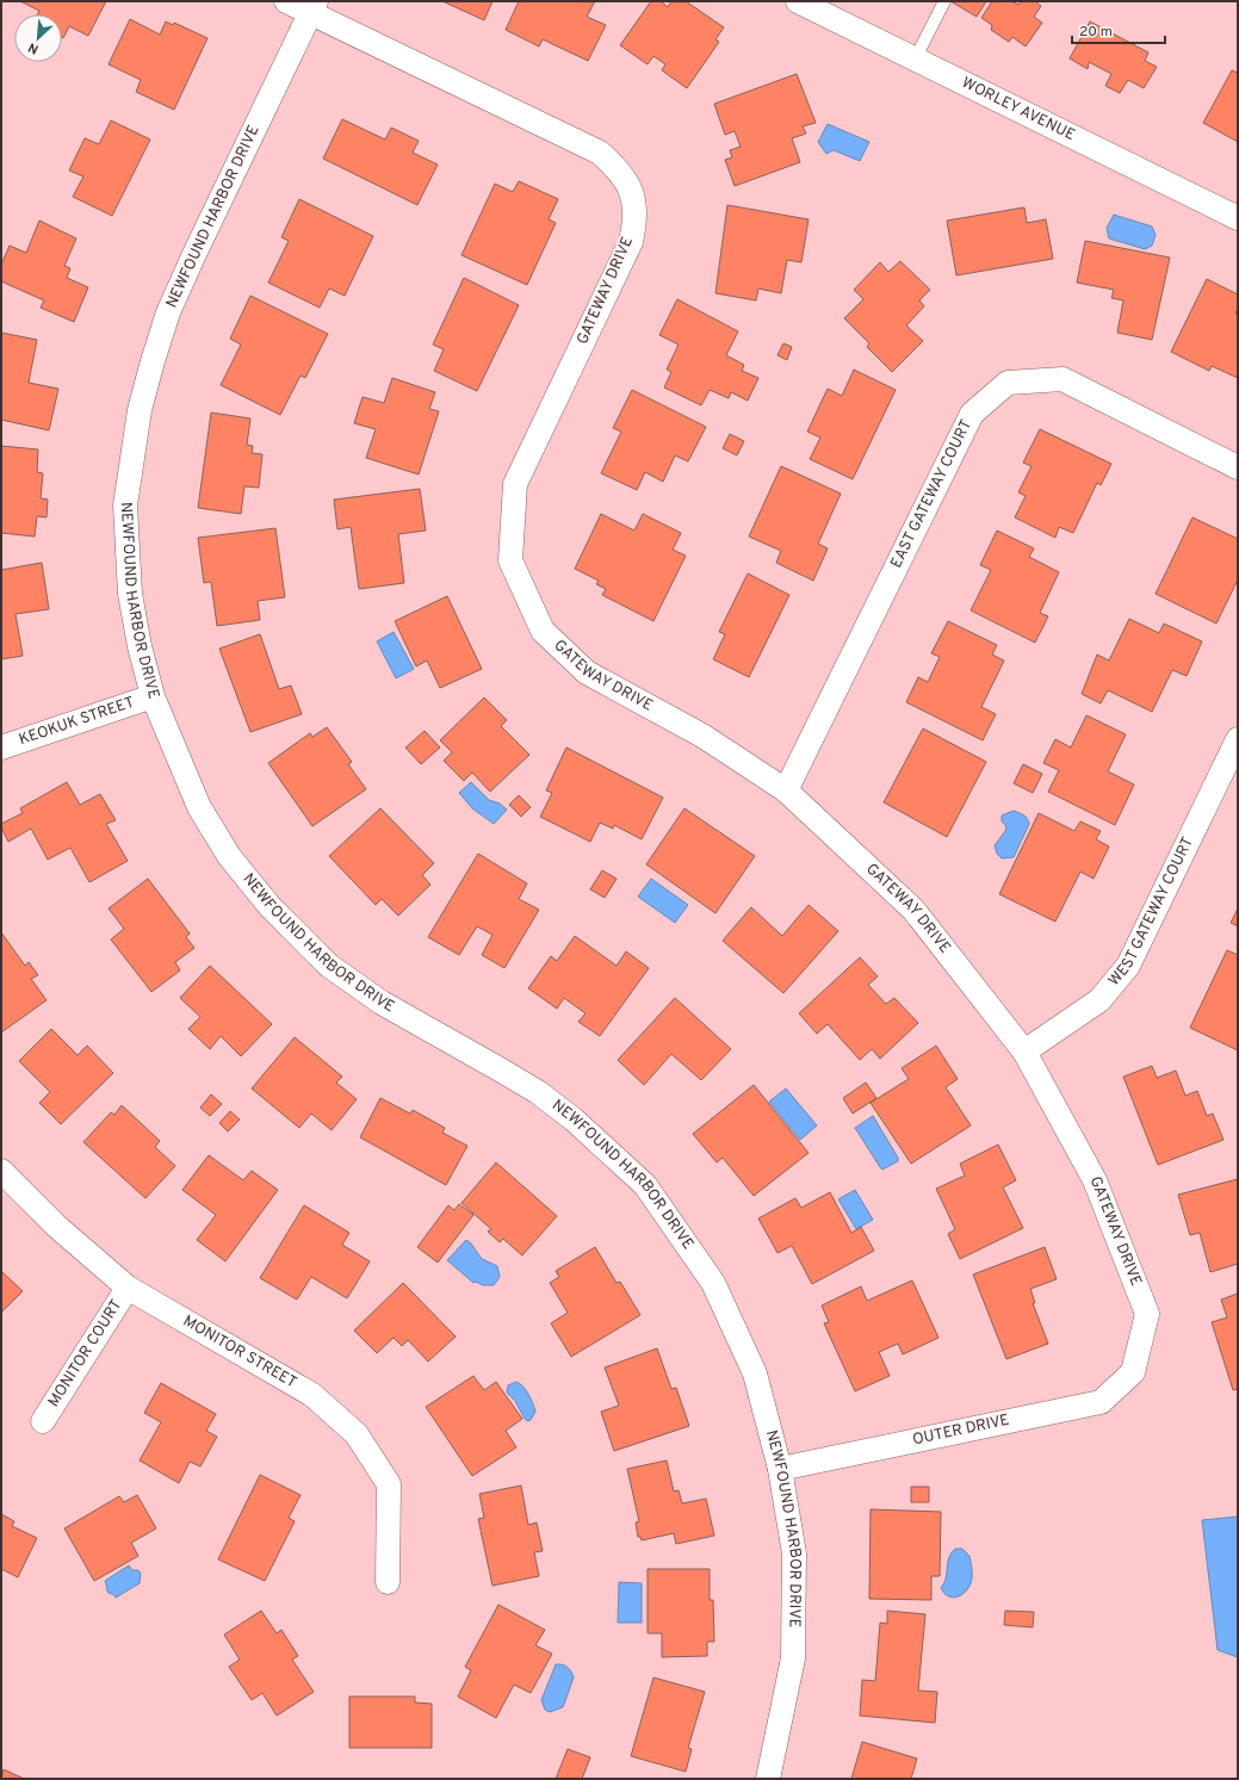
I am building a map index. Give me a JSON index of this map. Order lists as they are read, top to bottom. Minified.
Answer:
{"streets":{"street":["WORLEY AVENUE","NEWFOUND HARBOR DRIVE","GATEWAY DRIVE","EAST GATEWAY COURT","KEOKUK STREET","WEST GATEWAY COURT","MONITOR STREET","MONITOR COURT","OUTER DRIVE"]},"crossings":[["NEWFOUND HARBOR DRIVE","GATEWAY DRIVE"],["NEWFOUND HARBOR DRIVE","KEOKUK STREET"],["NEWFOUND HARBOR DRIVE","OUTER DRIVE"],["GATEWAY DRIVE","EAST GATEWAY COURT"],["GATEWAY DRIVE","WEST GATEWAY COURT"],["GATEWAY DRIVE","OUTER DRIVE"],["MONITOR STREET","MONITOR COURT"]],"scale_bar":"20 m","north":"bottom left"}
